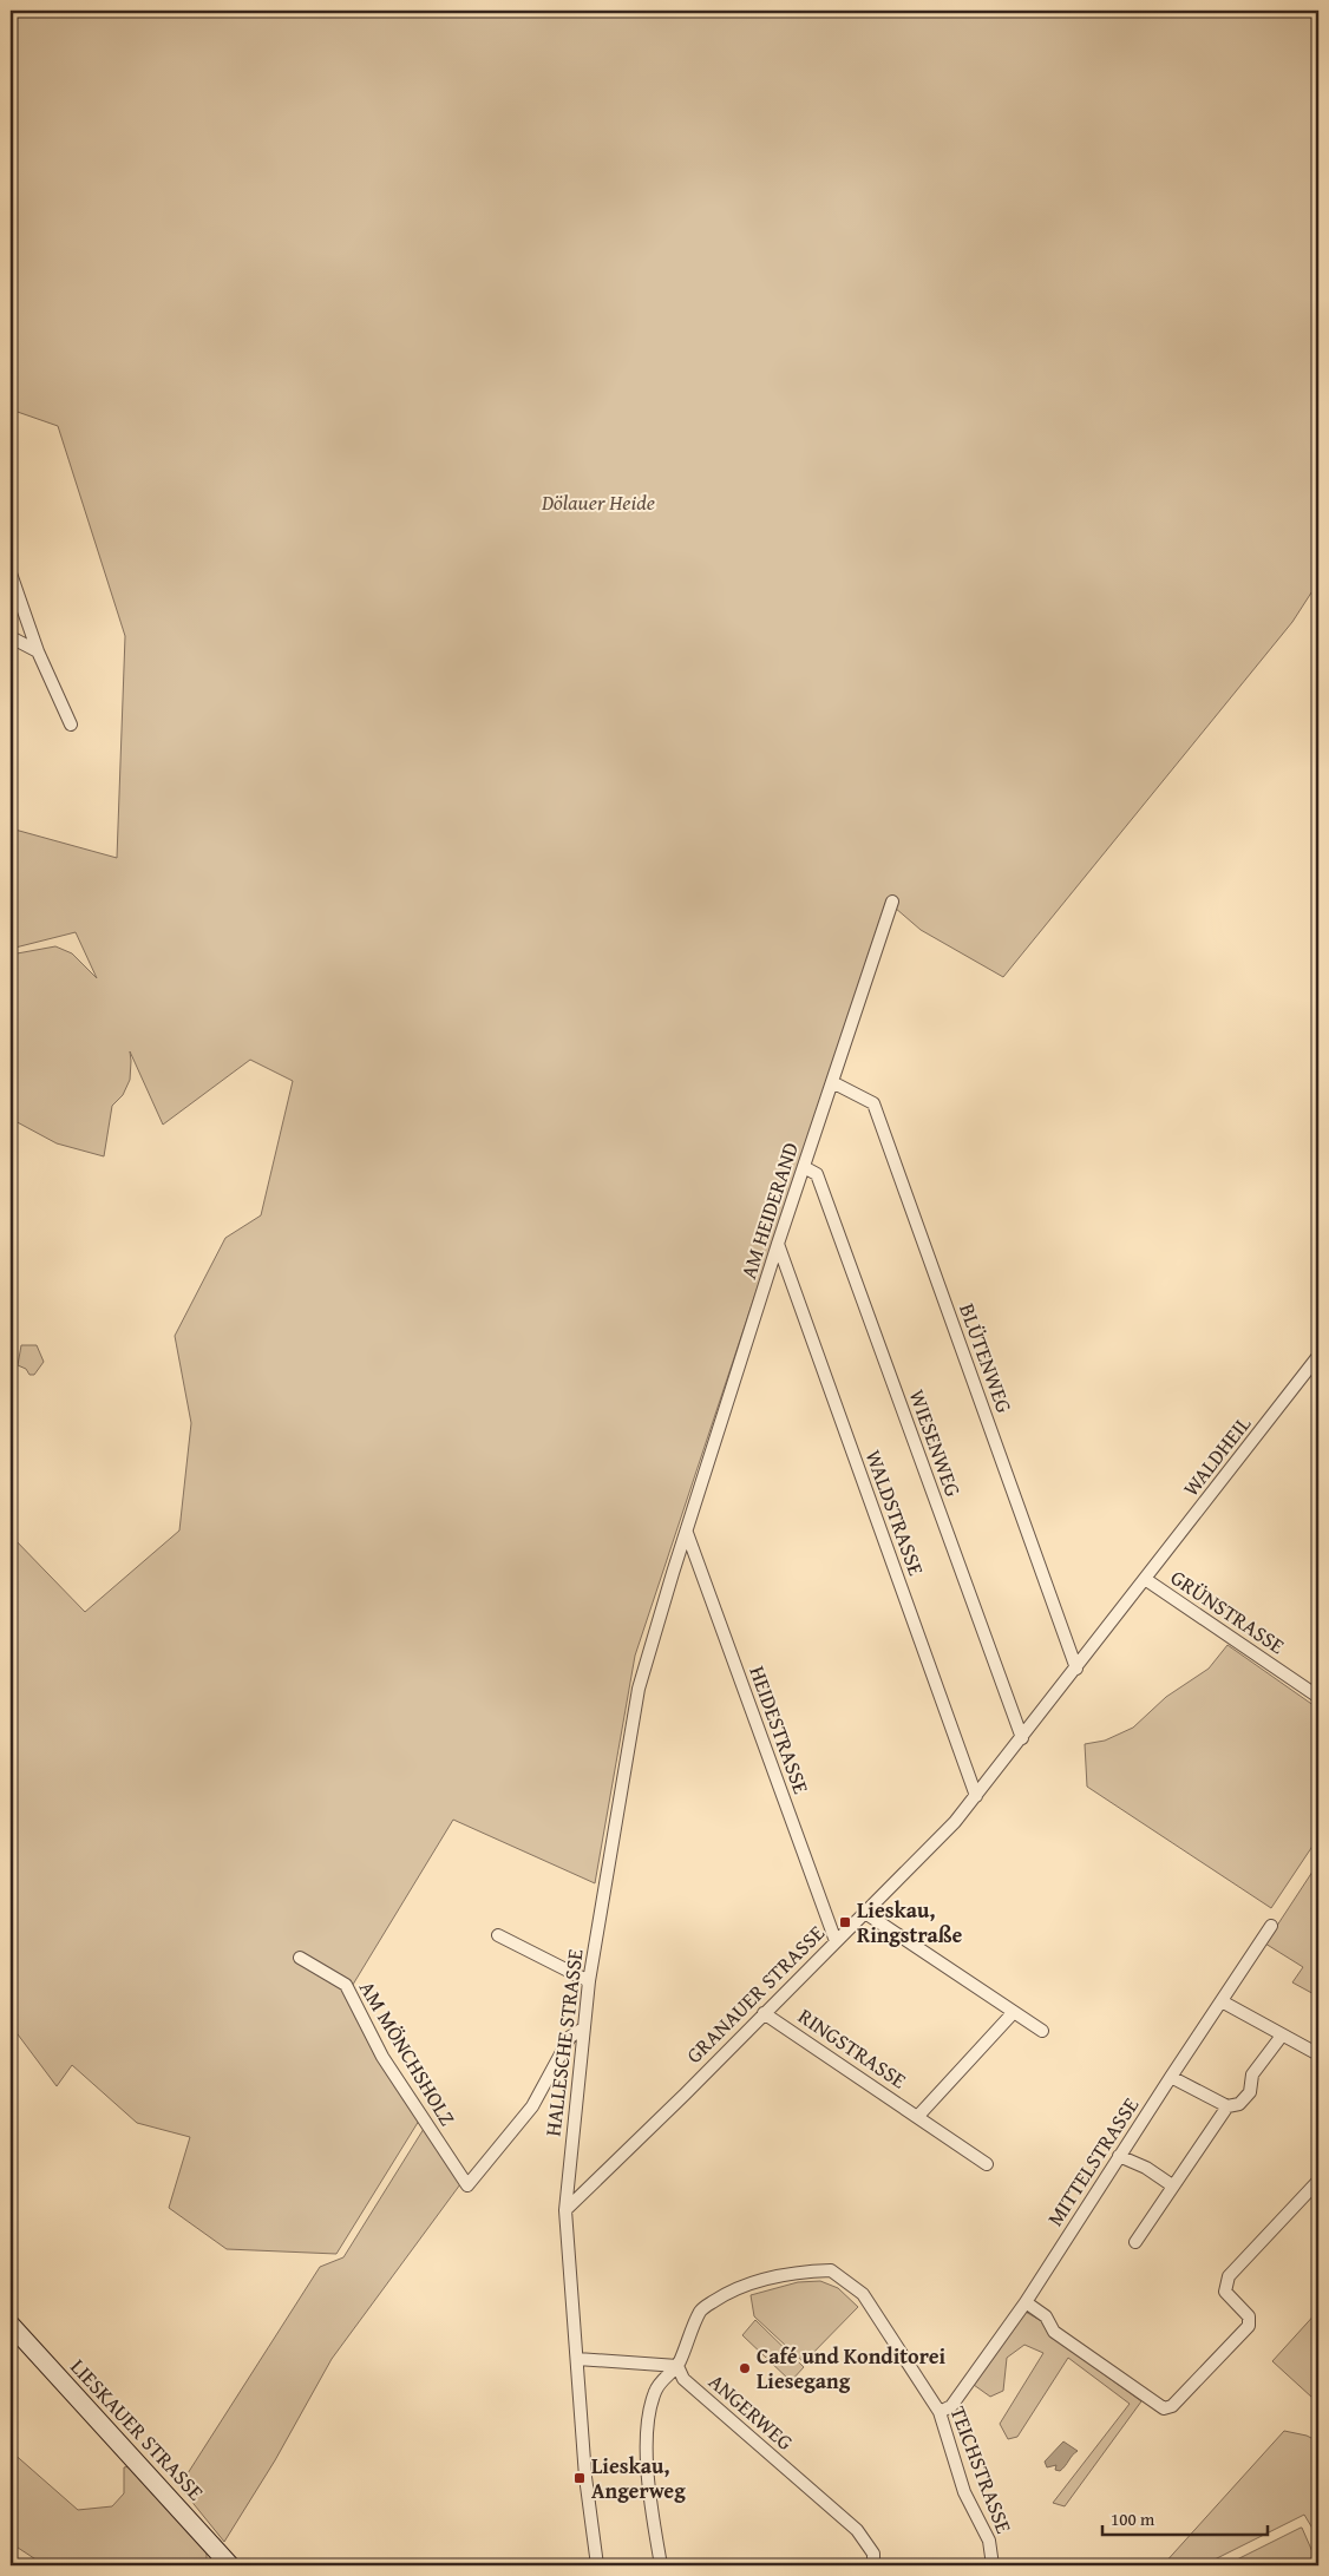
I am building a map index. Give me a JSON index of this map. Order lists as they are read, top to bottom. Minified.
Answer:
{"streets":{"street":["AM HEIDERAND","BLÜTENWEG","WIESENWEG","WALDHEIL","WALDSTRASSE","GRÜNSTRASSE","HEIDESTRASSE","GRANAUER STRASSE","HALLESCHE STRASSE","RINGSTRASSE","AM MÖNCHSHOLZ","MITTELSTRASSE","ANGERWEG","LIESKAUER STRASSE","TEICHSTRASSE"]},"crossings":[["AM HEIDERAND","BLÜTENWEG"],["AM HEIDERAND","WIESENWEG"],["AM HEIDERAND","WALDSTRASSE"],["AM HEIDERAND","HEIDESTRASSE"],["AM HEIDERAND","HALLESCHE STRASSE"],["BLÜTENWEG","GRANAUER STRASSE"],["WIESENWEG","GRANAUER STRASSE"],["WALDHEIL","GRÜNSTRASSE"],["WALDHEIL","GRANAUER STRASSE"],["WALDSTRASSE","GRANAUER STRASSE"],["GRÜNSTRASSE","GRANAUER STRASSE"],["HEIDESTRASSE","GRANAUER STRASSE"],["HEIDESTRASSE","HALLESCHE STRASSE"],["GRANAUER STRASSE","HALLESCHE STRASSE"],["GRANAUER STRASSE","RINGSTRASSE"],["HALLESCHE STRASSE","AM MÖNCHSHOLZ"],["MITTELSTRASSE","TEICHSTRASSE"],["ANGERWEG","TEICHSTRASSE"]],"parks":["Dölauer Heide"],"places":{"transit":["Lieskau, Ringstraße","Lieskau, Angerweg"],"other":["Café und Konditorei Liesegang"]},"scale_bar":"100 m"}
